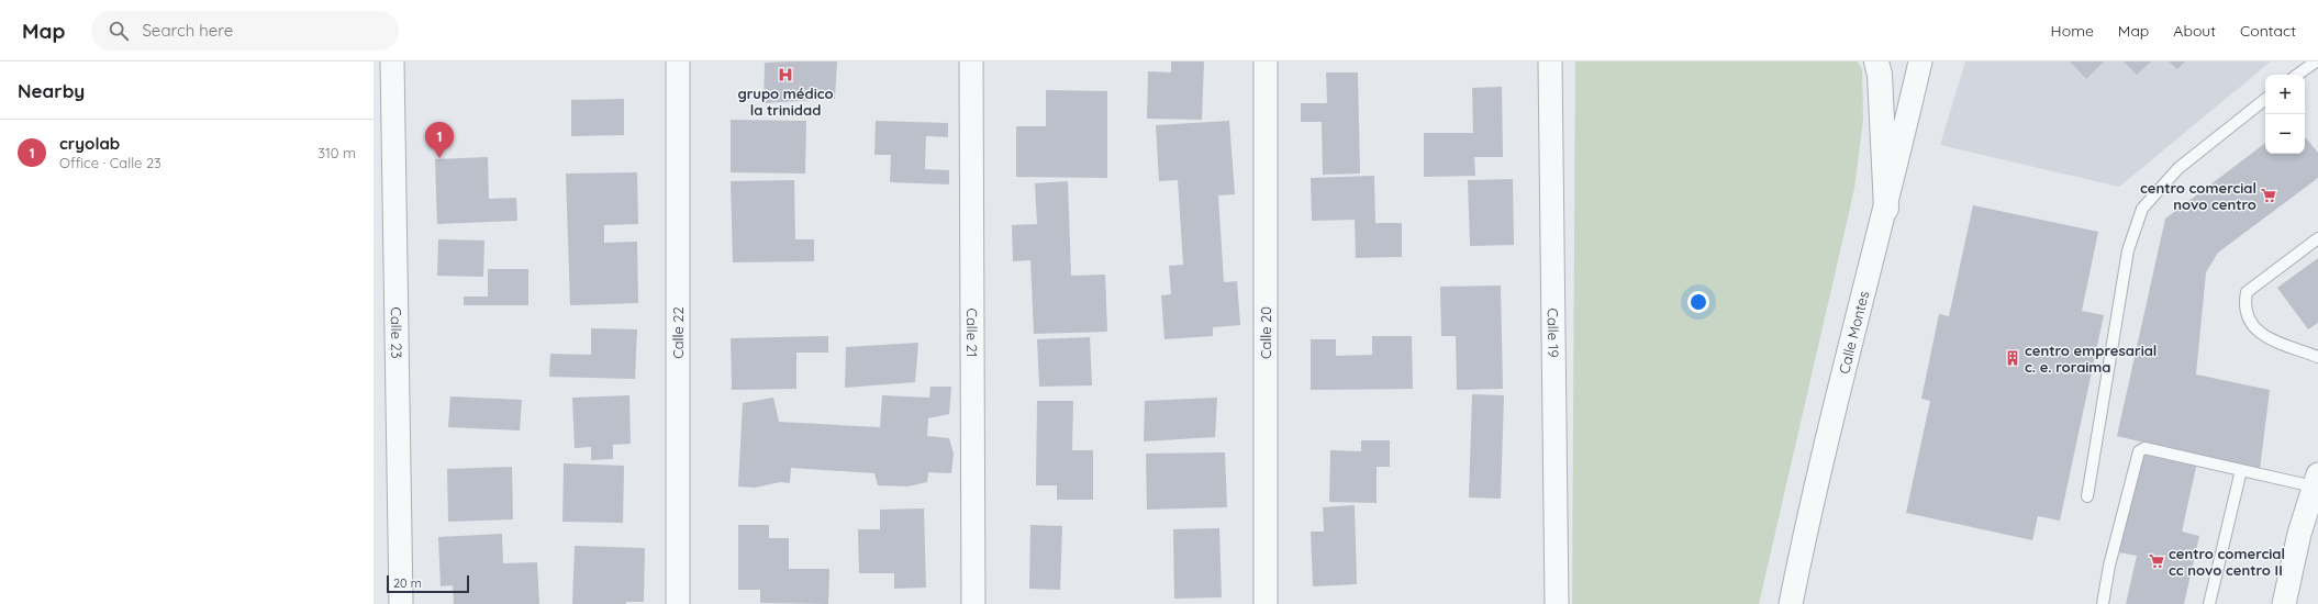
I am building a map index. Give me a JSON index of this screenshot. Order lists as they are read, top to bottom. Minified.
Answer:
{"streets":{"street":["Calle 23","Calle 22","Calle 21","Calle 20","Calle 19","Calle Montes"]},"places":{"hospital":["grupo médico la trinidad"],"supermarket":["centro comercial novo centro","centro comercial cc novo centro II"],"building":["centro empresarial c. e. roraima"]},"scale_bar":"20 m","page":{"header":"Map","search":"Search here","nav":["Home","Map","About","Contact"],"heading":"Nearby","map_buttons":["+","−"],"list":[{"mark":"1","name":"cryolab","note":"Office · Calle 23","value":"310 m"}],"pins":"1","scale":"20 m"}}
